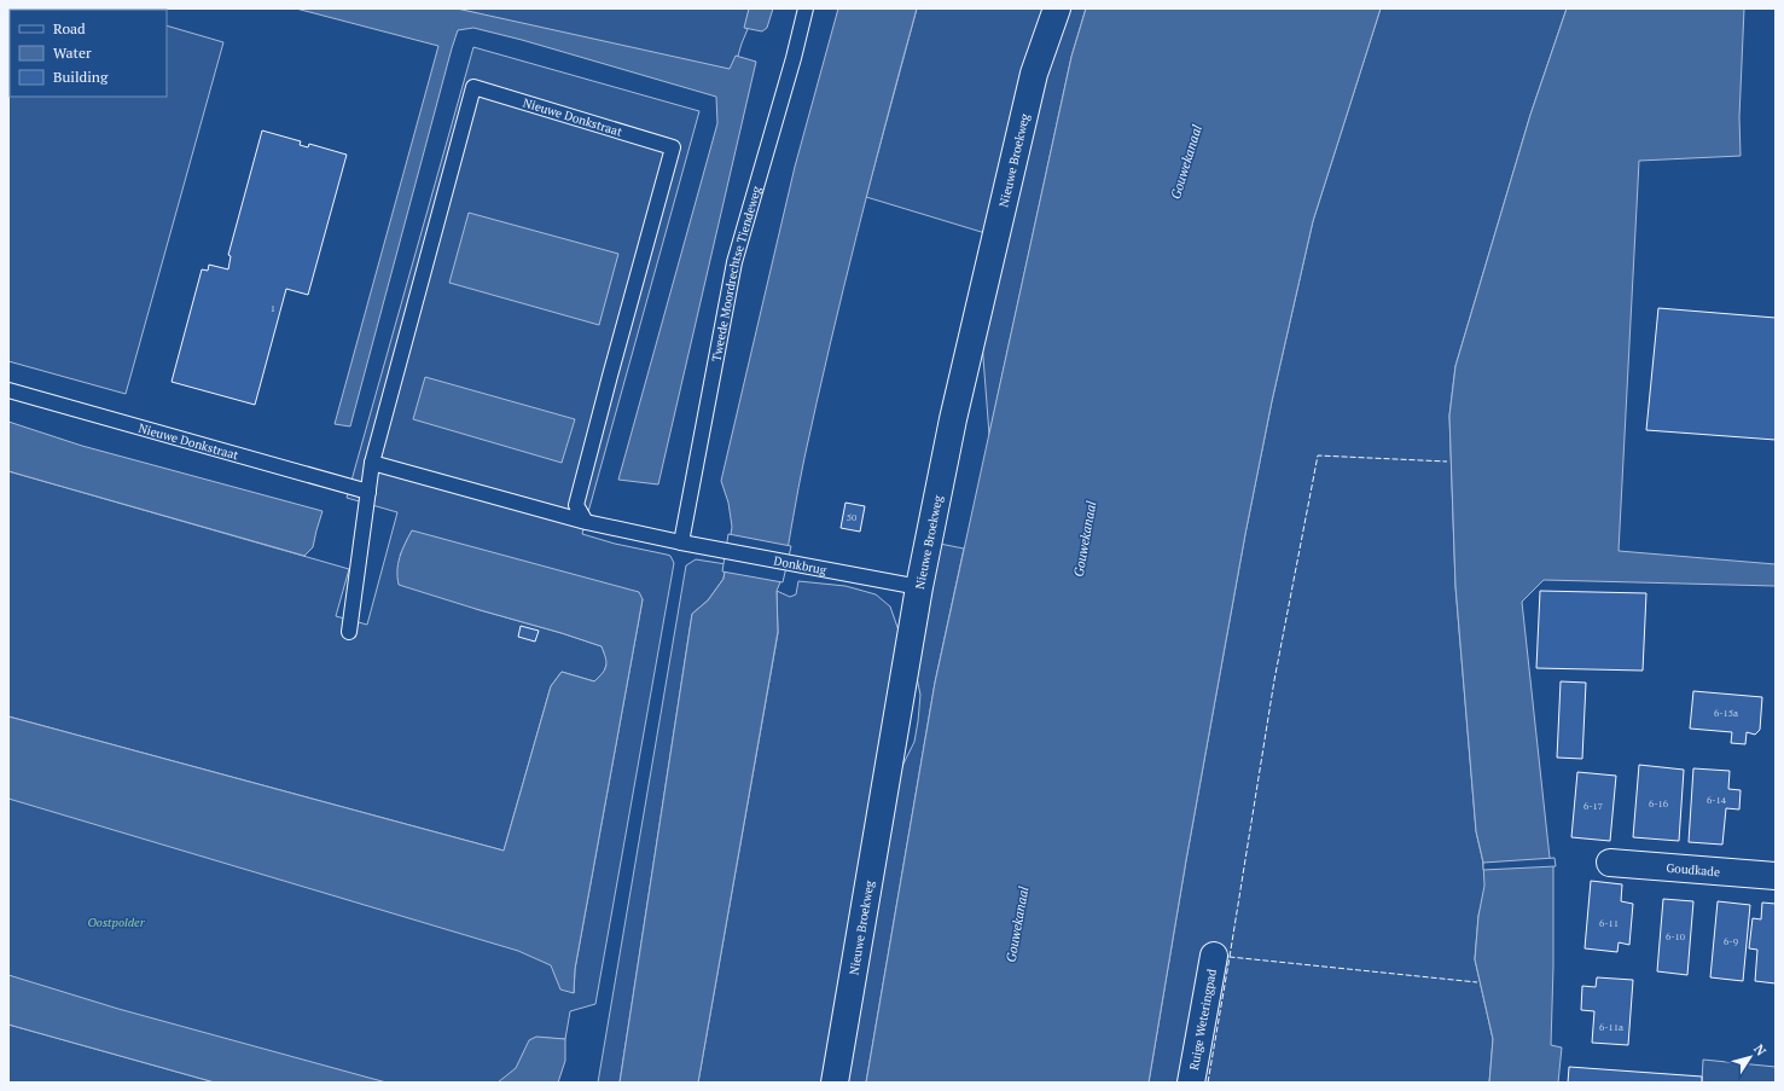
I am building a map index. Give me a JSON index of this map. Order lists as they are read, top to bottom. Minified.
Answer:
{"streets":{"street":["Nieuwe Broekweg","Goudkade","Ruige Weteringpad"],"lane":["Nieuwe Donkstraat","Tweede Moordrechtse Tiendeweg","Donkbrug"]},"crossings":[["Nieuwe Broekweg","Donkbrug"],["Tweede Moordrechtse Tiendeweg","Donkbrug"]],"water":["Gouwekanaal"],"parks":["Oostpolder"],"house_numbers":["1","50","6-15a","6-14","6-16","6-17","6-11","6-10","6-9","6-11a"],"legend":["Road","Water","Building"],"north":"top right"}
